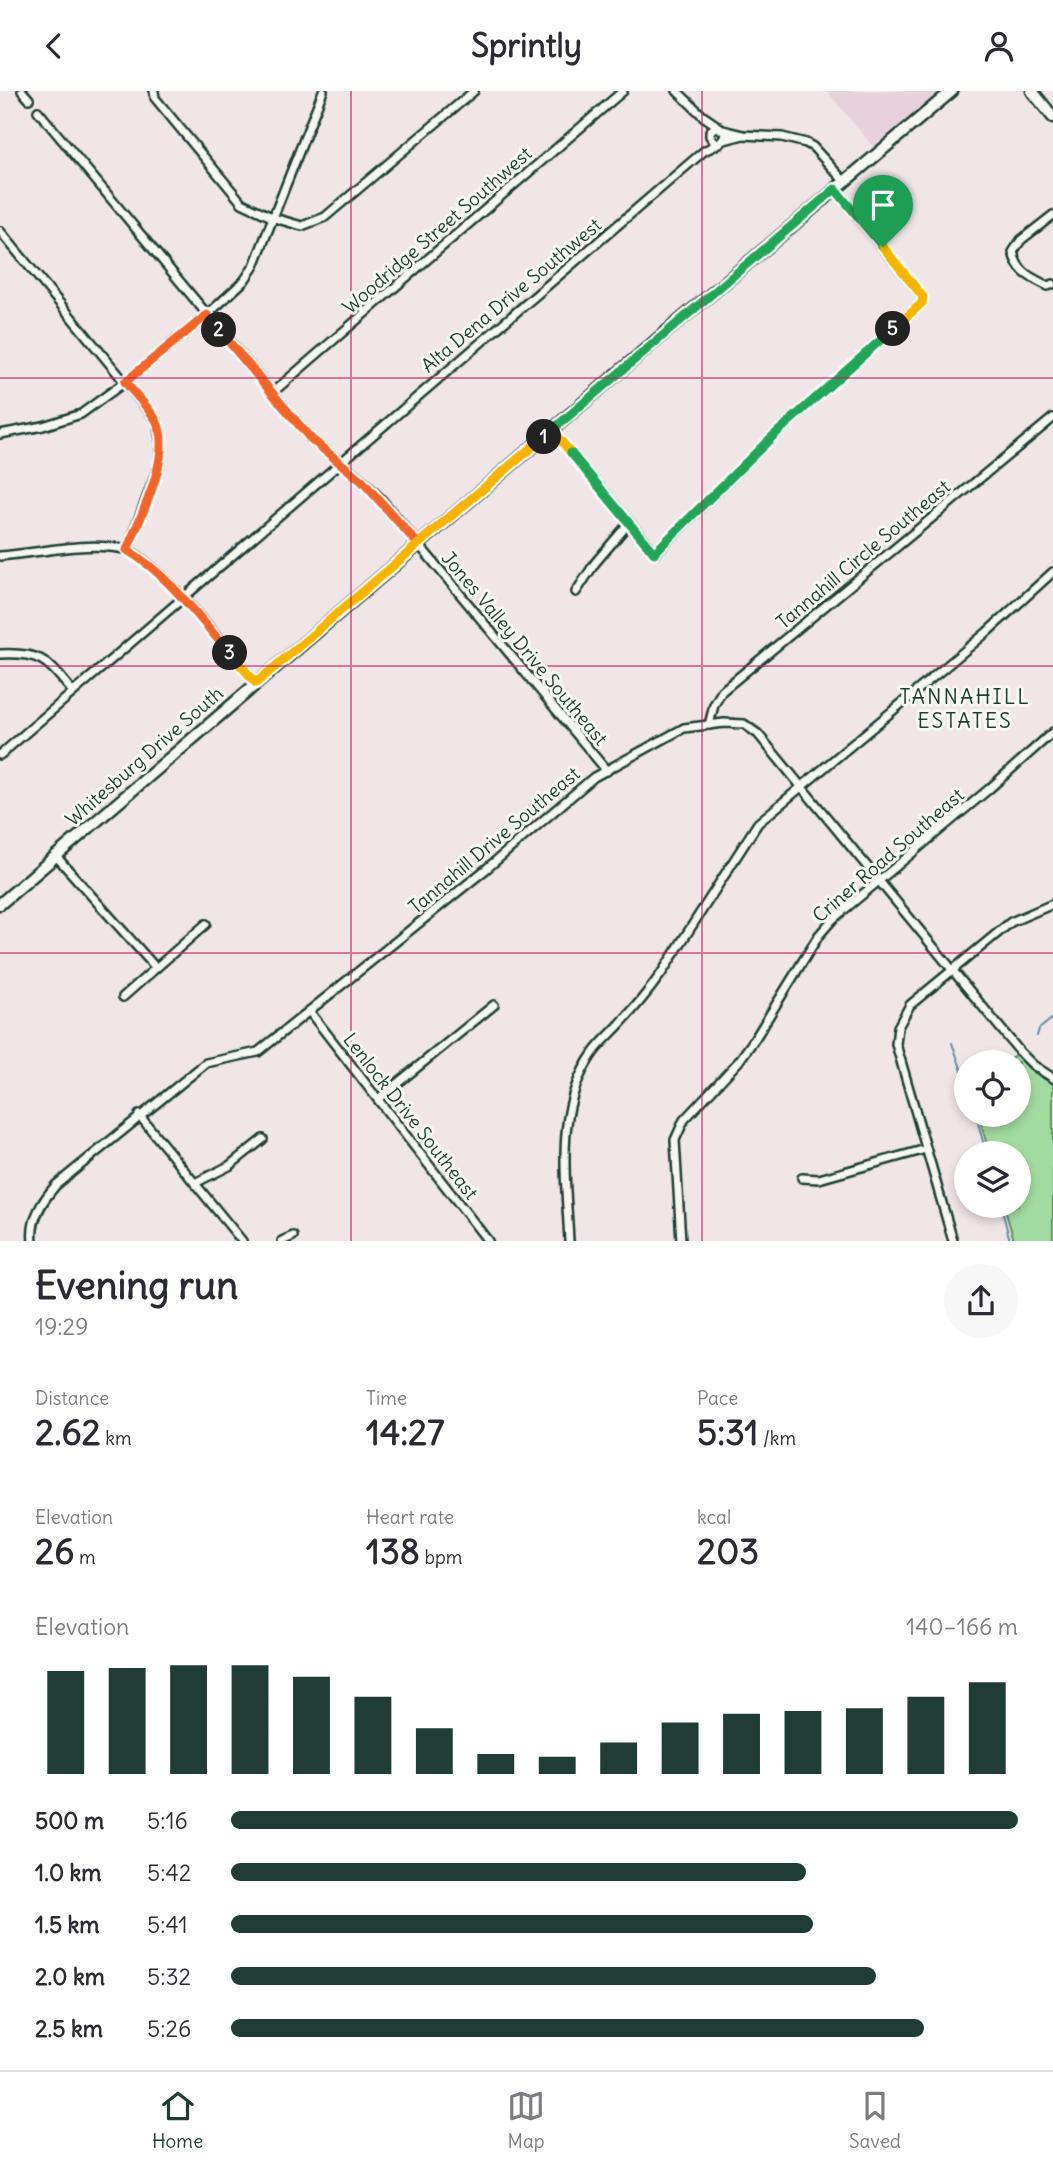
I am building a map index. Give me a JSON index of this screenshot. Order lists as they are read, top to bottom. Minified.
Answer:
{"streets":{"main road":["Whitesburg Drive South"],"street":["Woodridge Street Southwest","Alta Dena Drive Southwest","Tannahill Circle Southeast","Jones Valley Drive Southeast","Tannahill Drive Southeast","Criner Road Southeast","Lenlock Drive Southeast"]},"crossings":[["Woodridge Street Southwest","Jones Valley Drive Southeast"],["Alta Dena Drive Southwest","Jones Valley Drive Southeast"],["Tannahill Circle Southeast","Tannahill Drive Southeast"],["Jones Valley Drive Southeast","Whitesburg Drive South"],["Jones Valley Drive Southeast","Tannahill Drive Southeast"],["Tannahill Drive Southeast","Criner Road Southeast"],["Tannahill Drive Southeast","Lenlock Drive Southeast"]],"districts":["TANNAHILL ESTATES"],"page":{"header":"Sprintly","pins":["5","2","1","3"],"heading":["Evening run","19:29"],"stats":[["Distance","2.62 km"],["Time","14:27"],["Pace","5:31 /km"],["Elevation","26 m"],["Heart rate","138 bpm"],["kcal","203"]],"chart":["Elevation","140–166 m"],"list":[{"name":"500 m","note":"5:16"},{"name":"1.0 km","note":"5:42"},{"name":"1.5 km","note":"5:41"},{"name":"2.0 km","note":"5:32"},{"name":"2.5 km","note":"5:26"}],"tabs":["Home","Map","Saved"]}}
